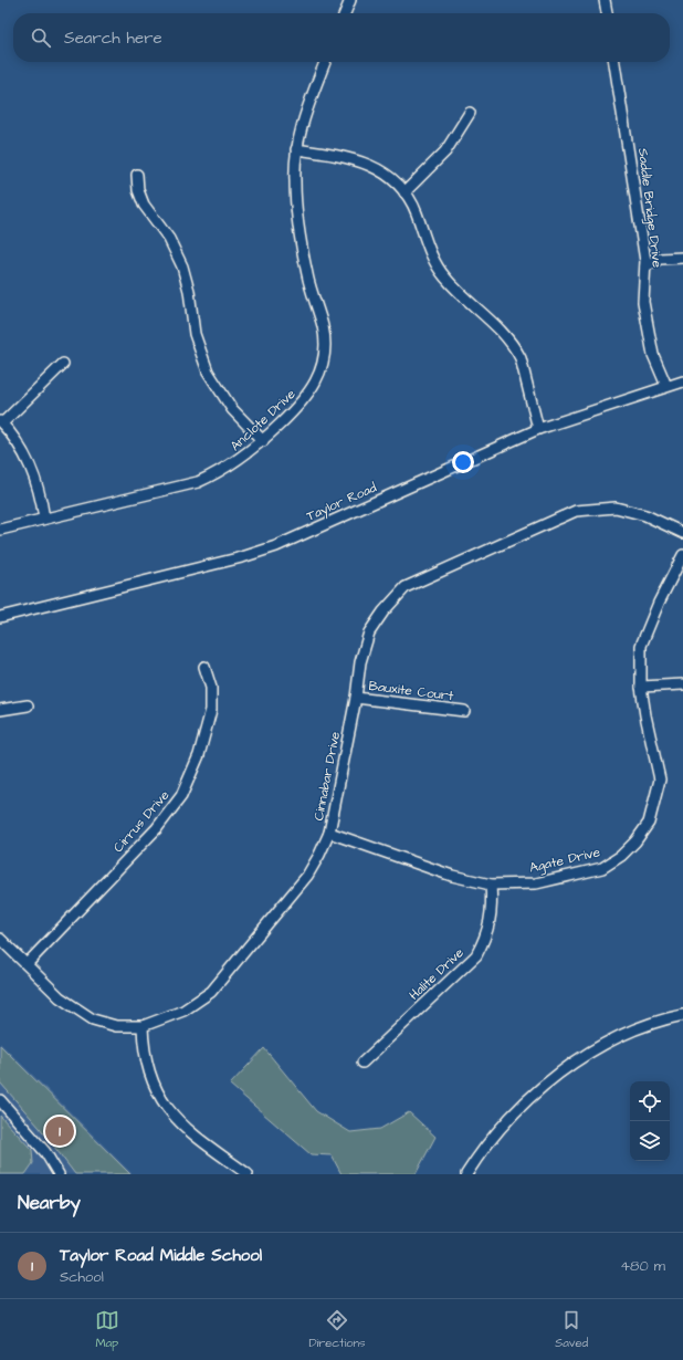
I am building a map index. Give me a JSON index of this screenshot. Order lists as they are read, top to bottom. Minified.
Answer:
{"streets":{"street":["Saddle Bridge Drive","Anclote Drive","Taylor Road","Bauxite Court","Cinnabar Drive","Cirrus Drive","Agate Drive","Halite Drive"]},"crossings":[["Saddle Bridge Drive","Taylor Road"],["Bauxite Court","Cinnabar Drive"],["Cinnabar Drive","Cirrus Drive"],["Cinnabar Drive","Agate Drive"],["Agate Drive","Halite Drive"]],"page":{"search":"Search here","pins":"1","heading":"Nearby","list":[{"mark":"1","name":"Taylor Road Middle School","note":"School","value":"480 m"}],"nav":["Map","Directions","Saved"]}}
